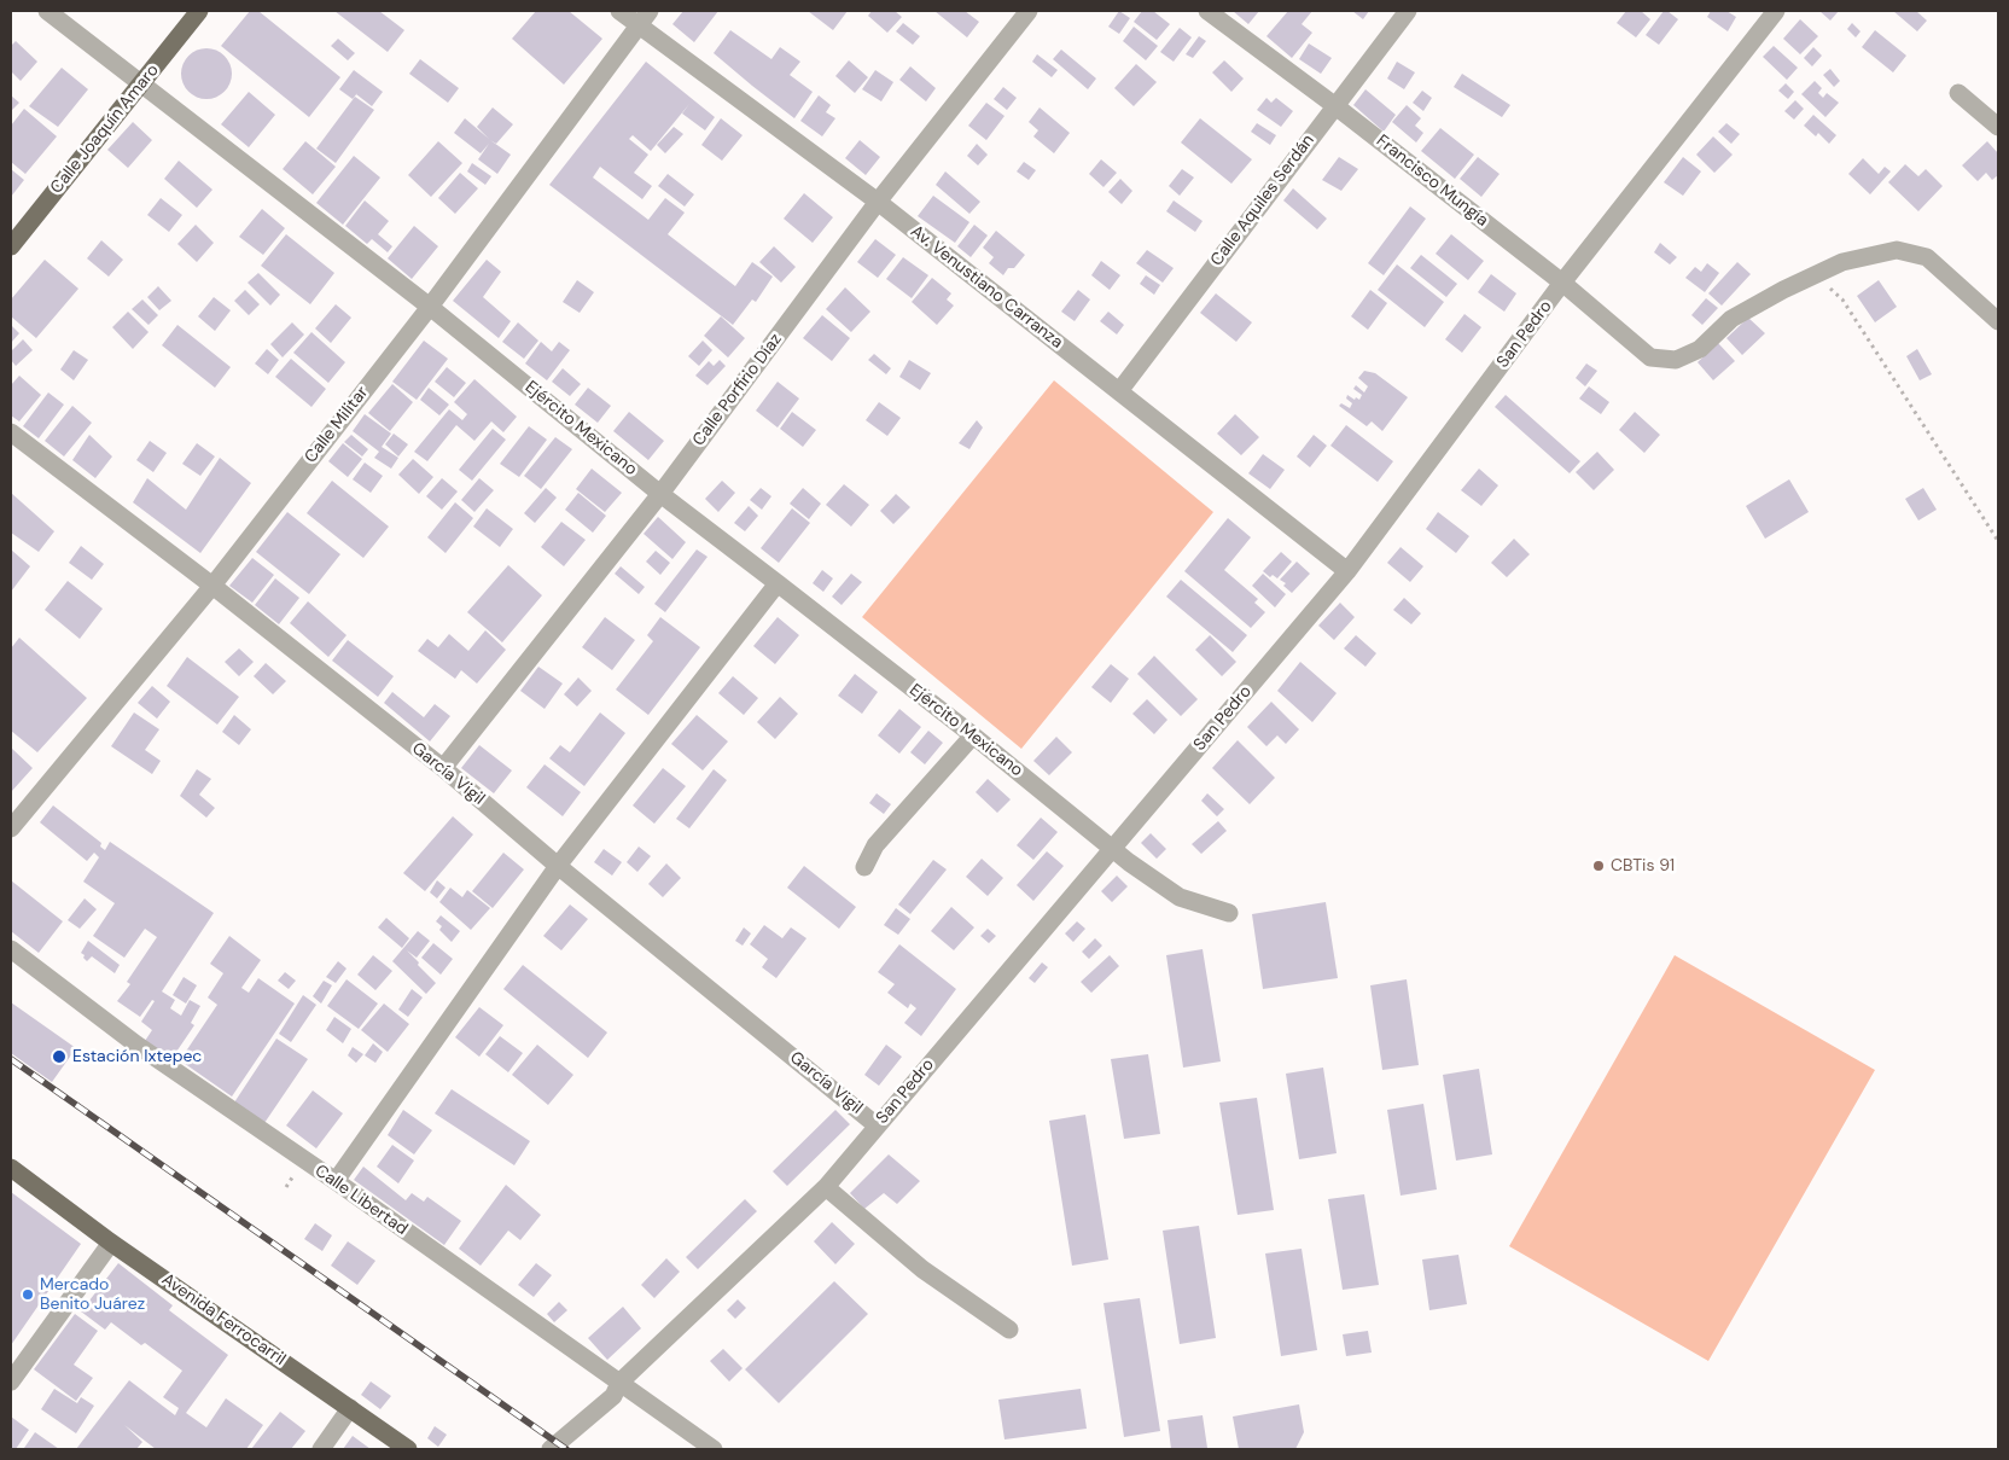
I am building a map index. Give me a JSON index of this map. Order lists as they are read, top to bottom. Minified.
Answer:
{"streets":{"main road":["Calle Joaquín Amaro","Avenida Ferrocarril"],"street":["Francisco Mungía","Calle Aquiles Serdán","Av. Venustiano Carranza","San Pedro","Calle Porfirio Díaz","Calle Militar","Ejército Mexicano","García Vigil","Calle Libertad"]},"crossings":[["Calle Joaquín Amaro","Ejército Mexicano"],["Francisco Mungía","Calle Aquiles Serdán"],["Francisco Mungía","San Pedro"],["Calle Aquiles Serdán","Av. Venustiano Carranza"],["Av. Venustiano Carranza","San Pedro"],["Av. Venustiano Carranza","Calle Porfirio Díaz"],["Av. Venustiano Carranza","Calle Militar"],["San Pedro","Ejército Mexicano"],["San Pedro","García Vigil"],["San Pedro","Calle Libertad"],["Calle Porfirio Díaz","Ejército Mexicano"],["Calle Porfirio Díaz","García Vigil"],["Calle Militar","Ejército Mexicano"],["Calle Militar","García Vigil"]],"places":["CBTis 91","Estación Ixtepec","Mercado Benito Juárez"]}
